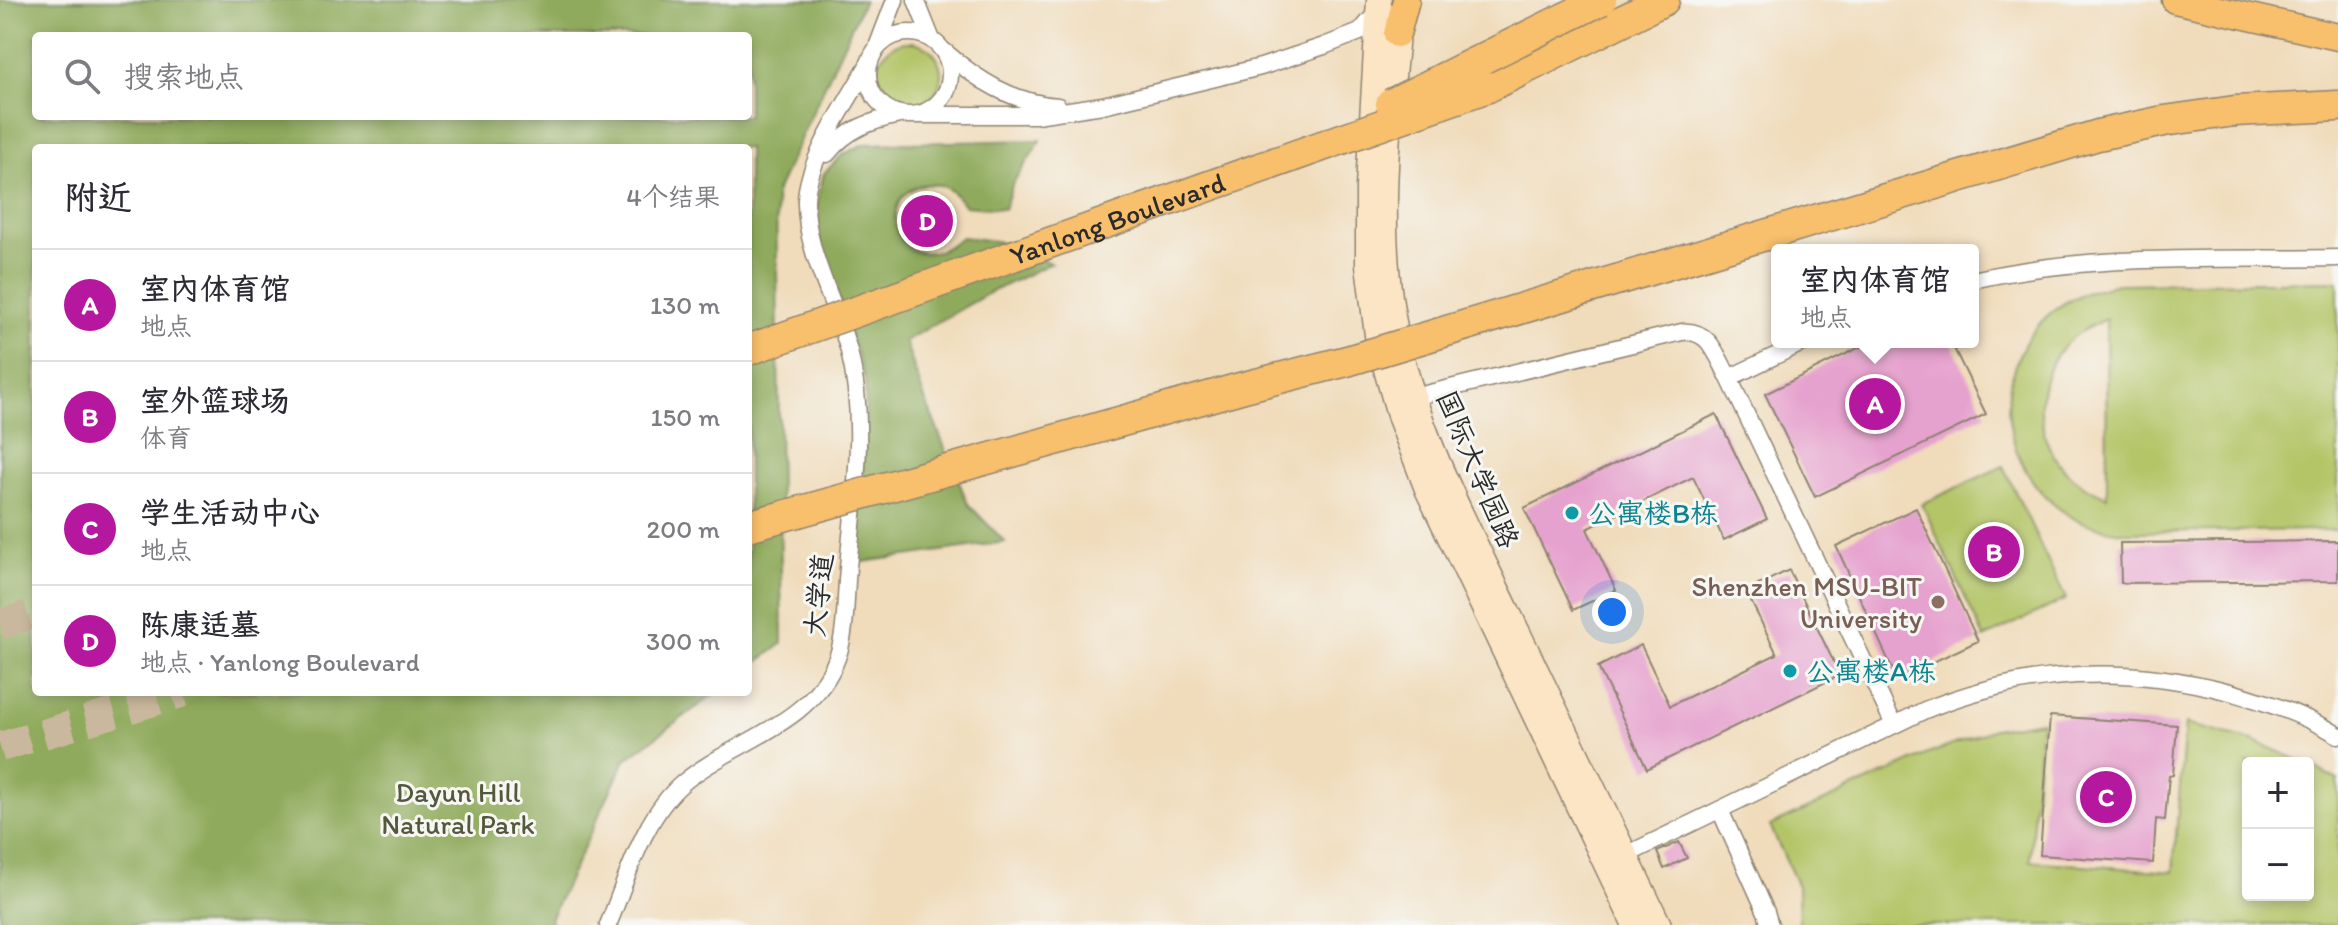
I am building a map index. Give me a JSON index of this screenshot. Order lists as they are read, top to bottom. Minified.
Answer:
{"streets":{"highway":["Yanlong Boulevard"],"street":["国际大学园路","大学道"]},"parks":["Dayun Hill Natural Park"],"places":["公寓楼B栋","Shenzhen MSU-BIT University","公寓楼A栋"],"page":{"search":"搜索地点","heading":["附近","4个结果"],"pins":["D","A","B","C"],"popup":["室内体育馆","地点"],"list":[{"mark":"A","name":"室内体育馆","note":"地点","value":"130 m"},{"mark":"B","name":"室外篮球场","note":"体育","value":"150 m"},{"mark":"C","name":"学生活动中心","note":"地点","value":"200 m"},{"mark":"D","name":"陈康适墓","note":"地点 · Yanlong Boulevard","value":"300 m"}],"map_buttons":["+","−"]}}
